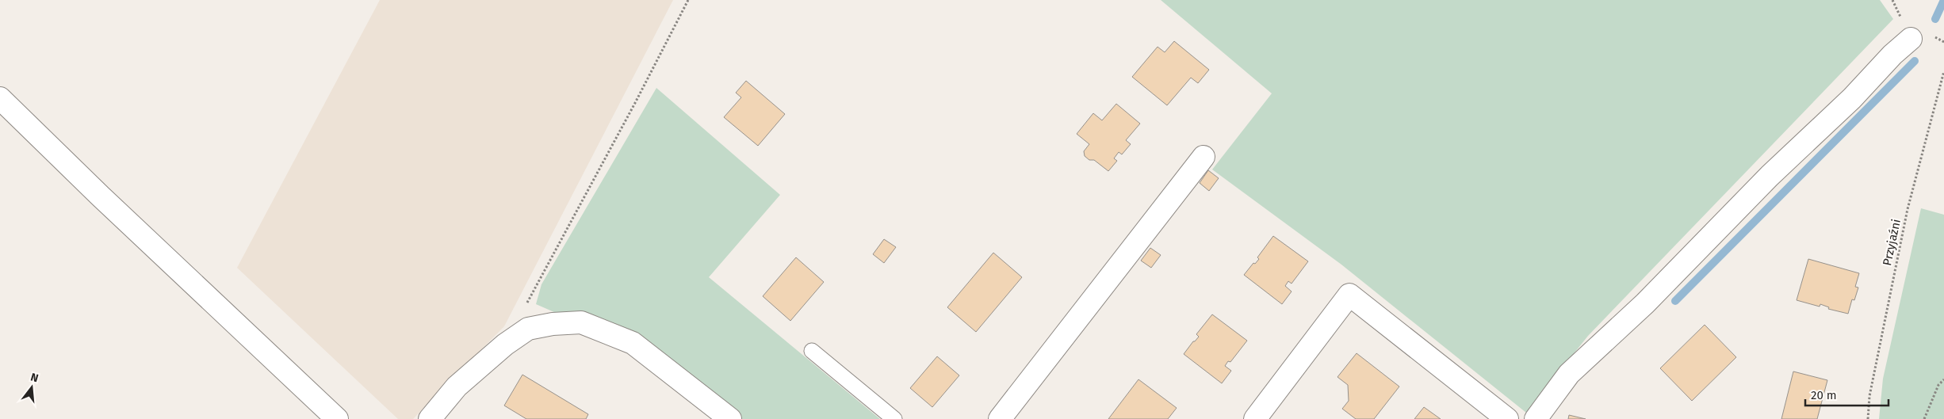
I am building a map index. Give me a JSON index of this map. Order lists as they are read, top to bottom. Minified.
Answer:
{"streets":{"path":["Przyjaźni"]},"scale_bar":"20 m","north":"top"}
